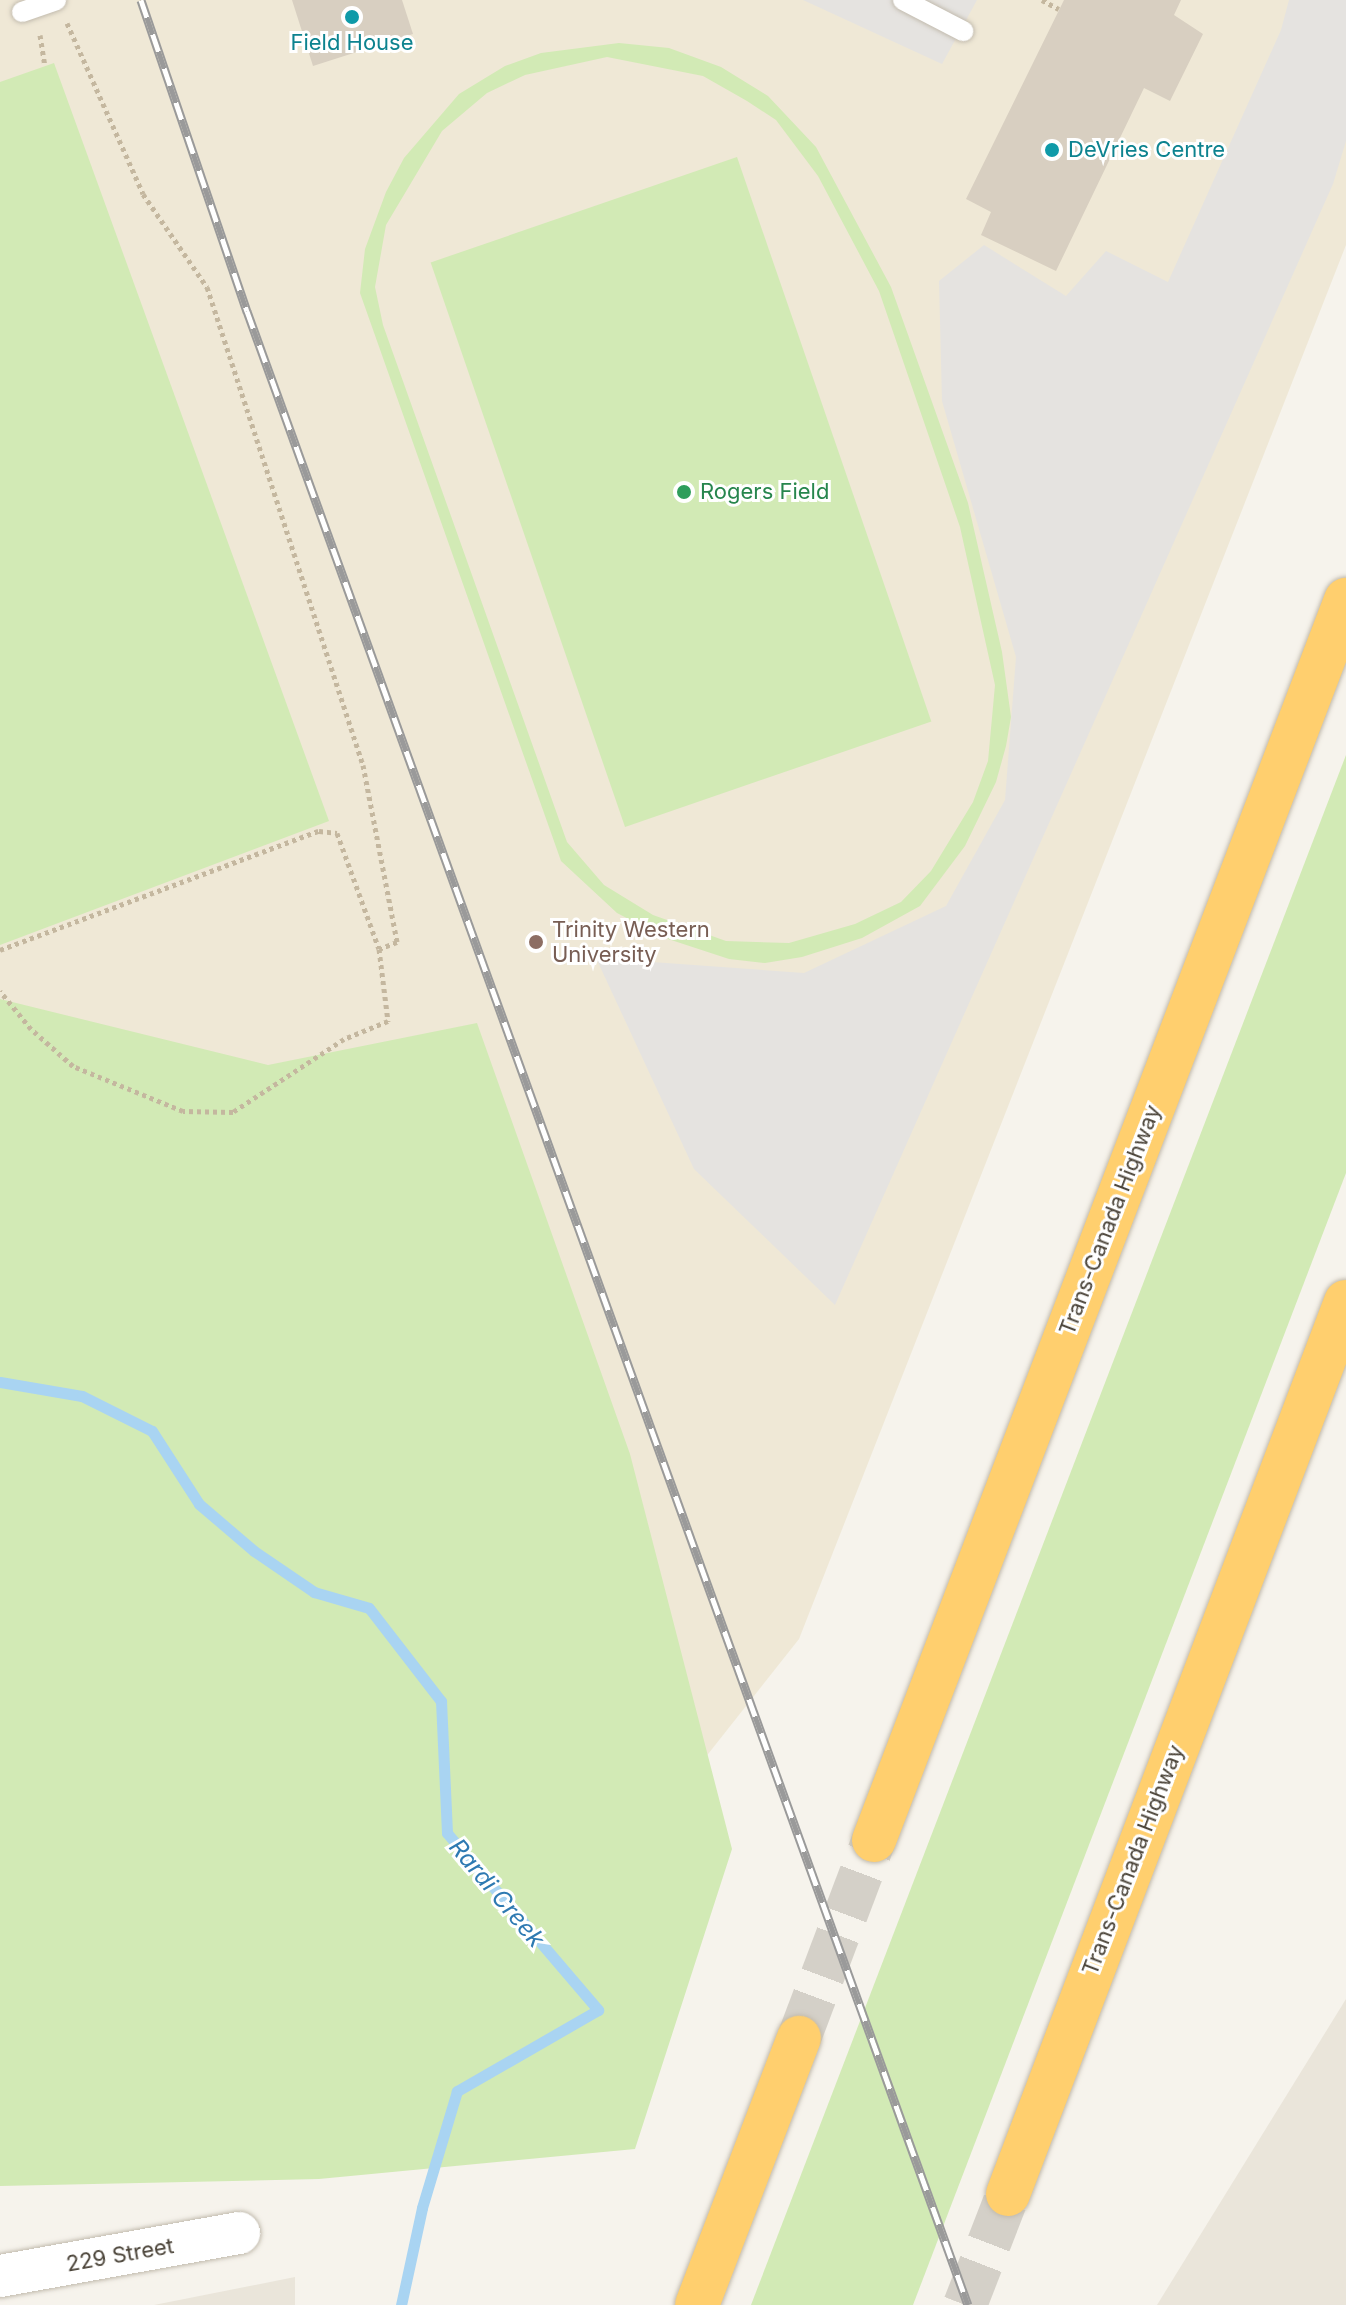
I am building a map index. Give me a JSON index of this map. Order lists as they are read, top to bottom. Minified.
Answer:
{"streets":{"highway":["Trans-Canada Highway"],"street":["229 Street"]},"water":["Rardi Creek"],"places":["Field House","DeVries Centre","Rogers Field","Trinity Western University"]}
